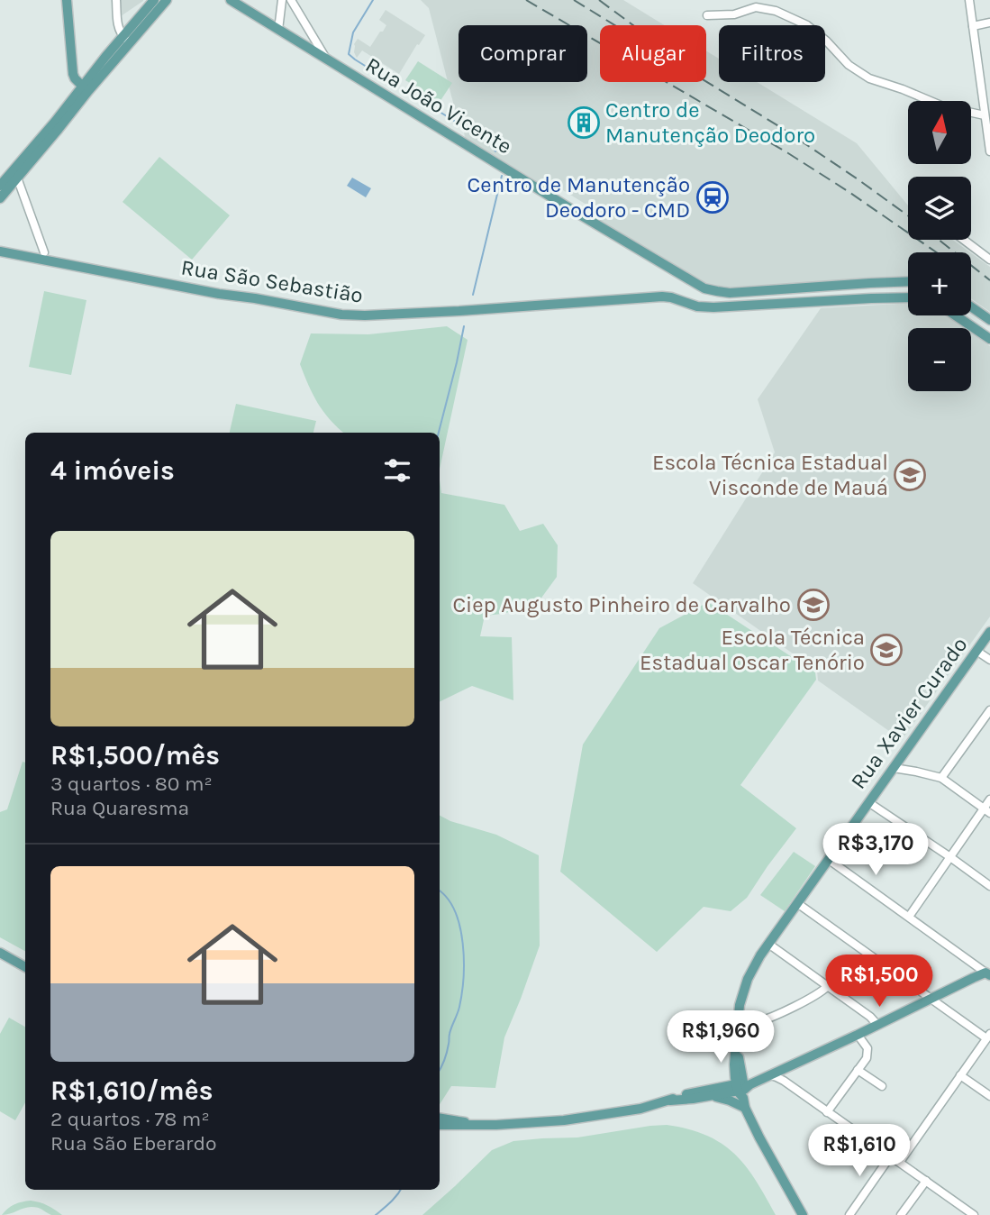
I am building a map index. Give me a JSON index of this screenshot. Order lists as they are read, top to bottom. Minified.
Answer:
{"streets":{"main road":["Rua João Vicente","Rua São Sebastião","Rua Xavier Curado"]},"places":{"building":["Centro de Manutenção Deodoro"],"station":["Centro de Manutenção Deodoro - CMD"],"school or university":["Escola Técnica Estadual Visconde de Mauá","Ciep Augusto Pinheiro de Carvalho","Escola Técnica Estadual Oscar Tenório"]},"north":"top","page":{"chip":["Comprar","Alugar","Filtros"],"map_buttons":["+","−"],"heading":"4 imóveis","list":[{"name":"R$1,500/mês","note":"3 quartos · 80 m² · Rua Quaresma"},{"name":"R$1,610/mês","note":"2 quartos · 78 m² · Rua São Eberardo"}],"price":["R$3,170","R$1,500","R$1,960","R$1,610"]}}
